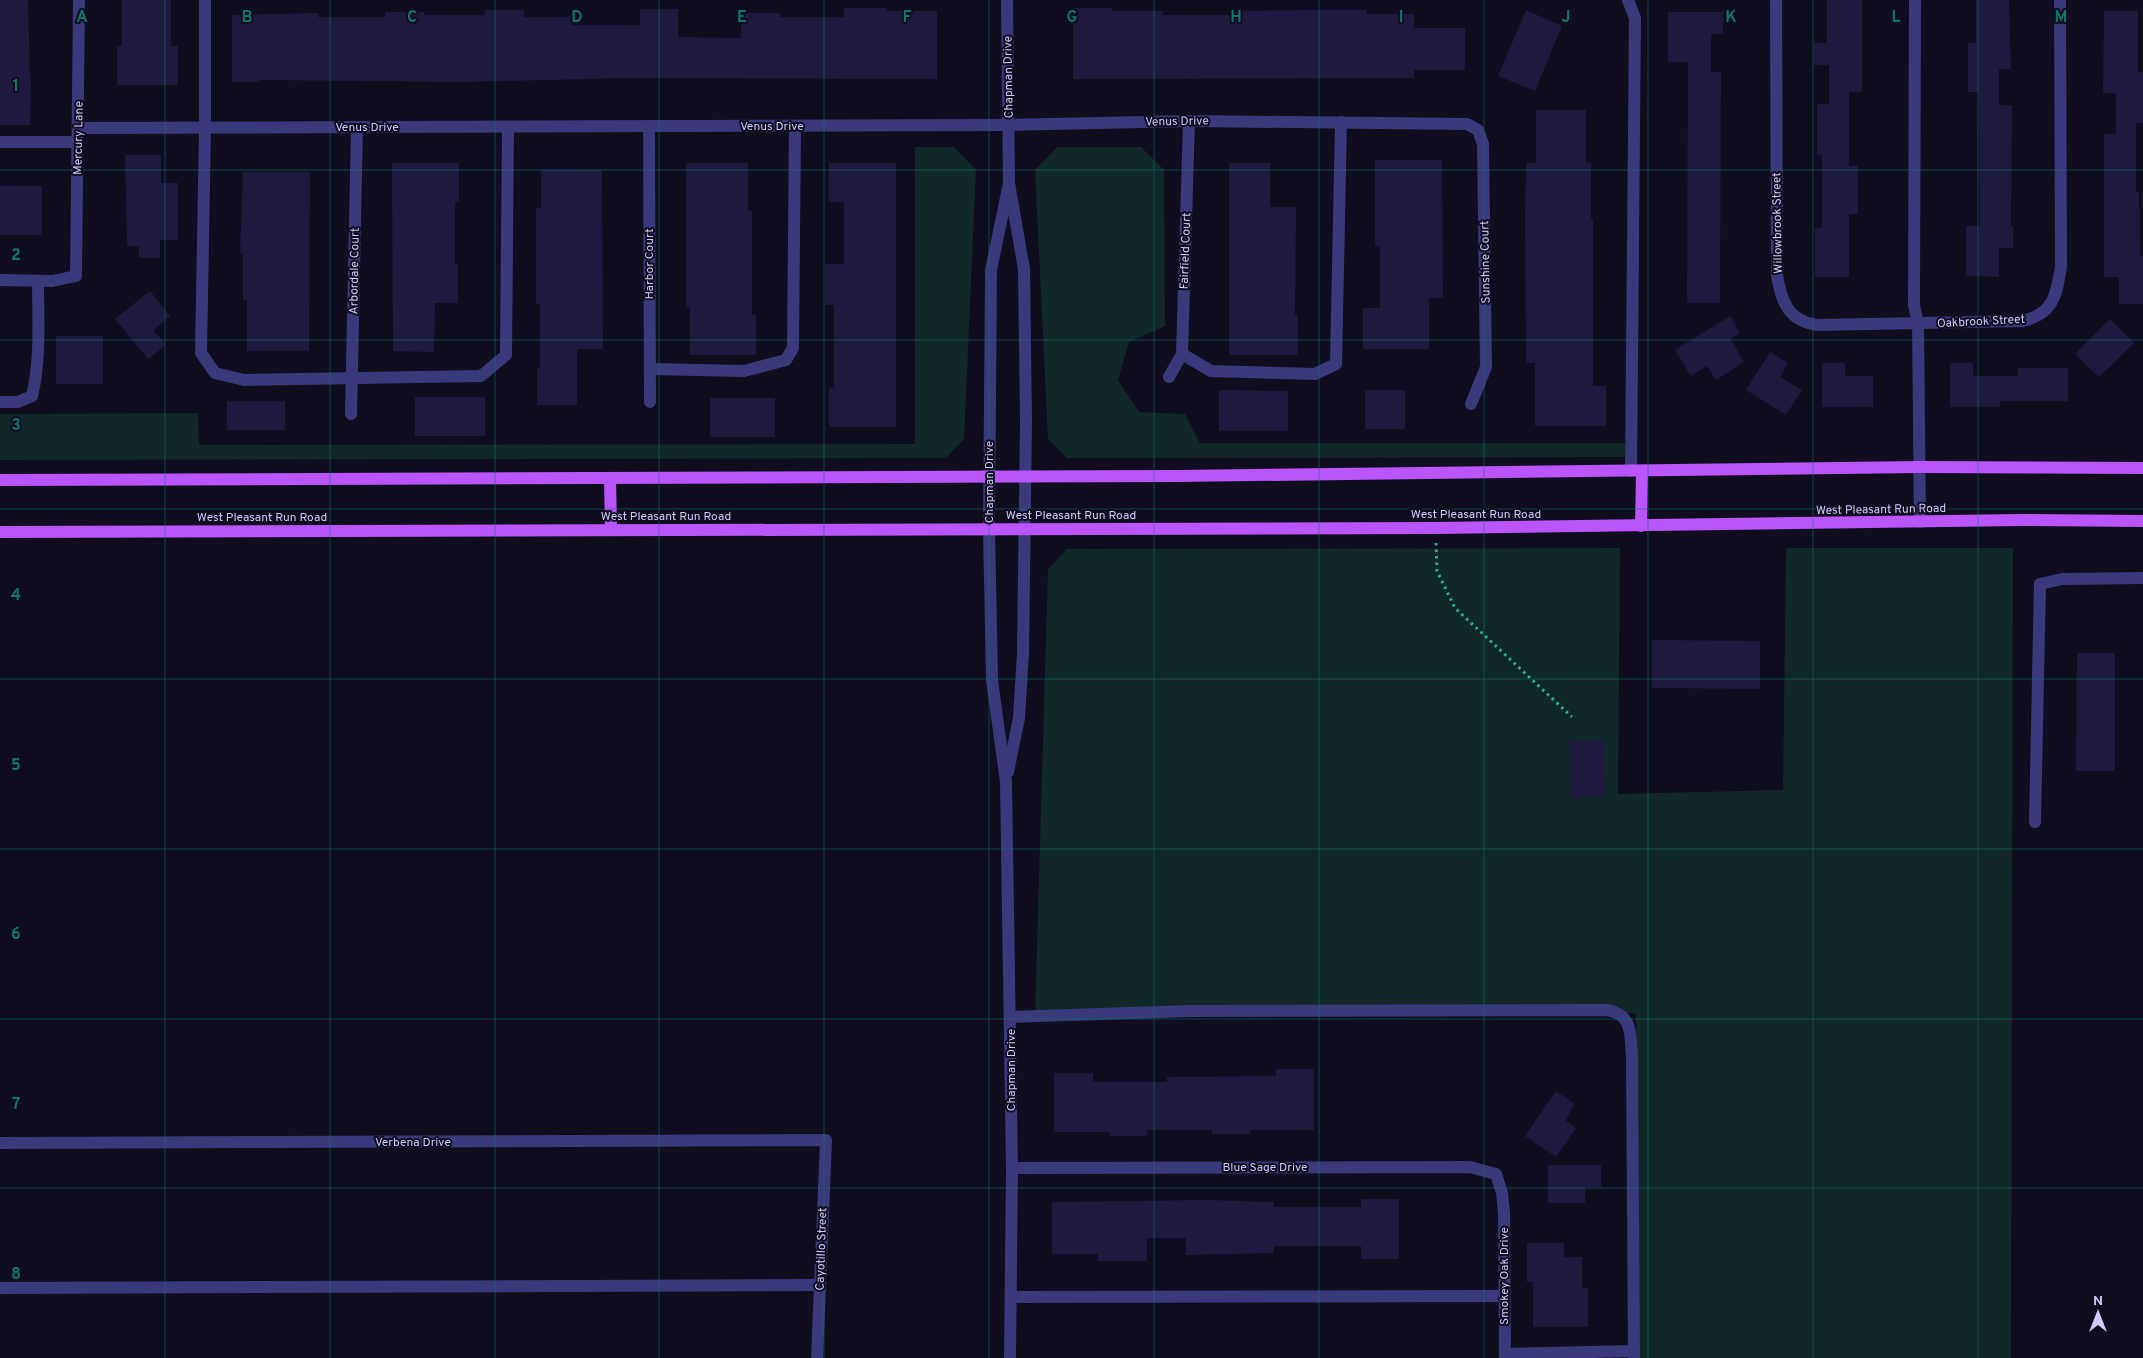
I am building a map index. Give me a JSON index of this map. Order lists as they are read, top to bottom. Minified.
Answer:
{"streets":{"main road":["West Pleasant Run Road"],"street":["Chapman Drive","Venus Drive","Mercury Lane","Willowbrook Street","Fairfield Court","Sunshine Court","Harbor Court","Arbordale Court","Oakbrook Street","Verbena Drive","Blue Sage Drive","Cayotillo Street","Smokey Oak Drive"]},"crossings":[["Chapman Drive","Venus Drive"],["Chapman Drive","West Pleasant Run Road"],["Chapman Drive","Blue Sage Drive"],["Venus Drive","Mercury Lane"],["Venus Drive","Fairfield Court"],["Venus Drive","Sunshine Court"],["Venus Drive","Harbor Court"],["Venus Drive","Arbordale Court"],["Willowbrook Street","Oakbrook Street"],["Verbena Drive","Cayotillo Street"],["Blue Sage Drive","Smokey Oak Drive"]],"north":"top","grid":{"columns":["A","B","C","D","E","F","G","H","I","J","K","L","M"],"rows":["1","2","3","4","5","6","7","8"]}}
